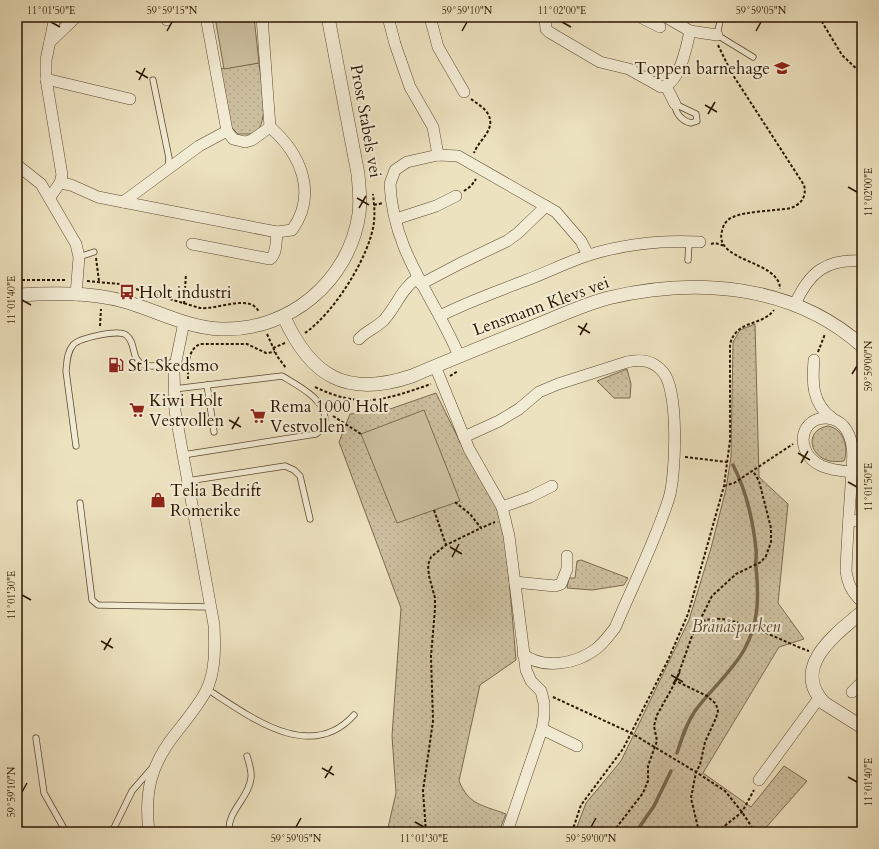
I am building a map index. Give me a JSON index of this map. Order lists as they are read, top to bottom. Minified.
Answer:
{"streets":{"street":["Prost Stabels vei","Lensmann Klevs vei"]},"crossings":[["Prost Stabels vei","Lensmann Klevs vei"]],"parks":["Brånåsparken"],"places":{"school or university":["Toppen barnehage"],"bus stop":["Holt industri"],"fuel station":["St1 Skedsmo"],"supermarket":["Kiwi Holt Vestvollen","Rema 1000 Holt Vestvollen"],"shop":["Telia Bedrift Romerike"]},"coordinates":["11°01'50\"E","59°59'15\"N","59°59'10\"N","11°02'00\"E","59°59'05\"N","11°01'40\"E","59°59'00\"N","11°01'30\"E"]}
